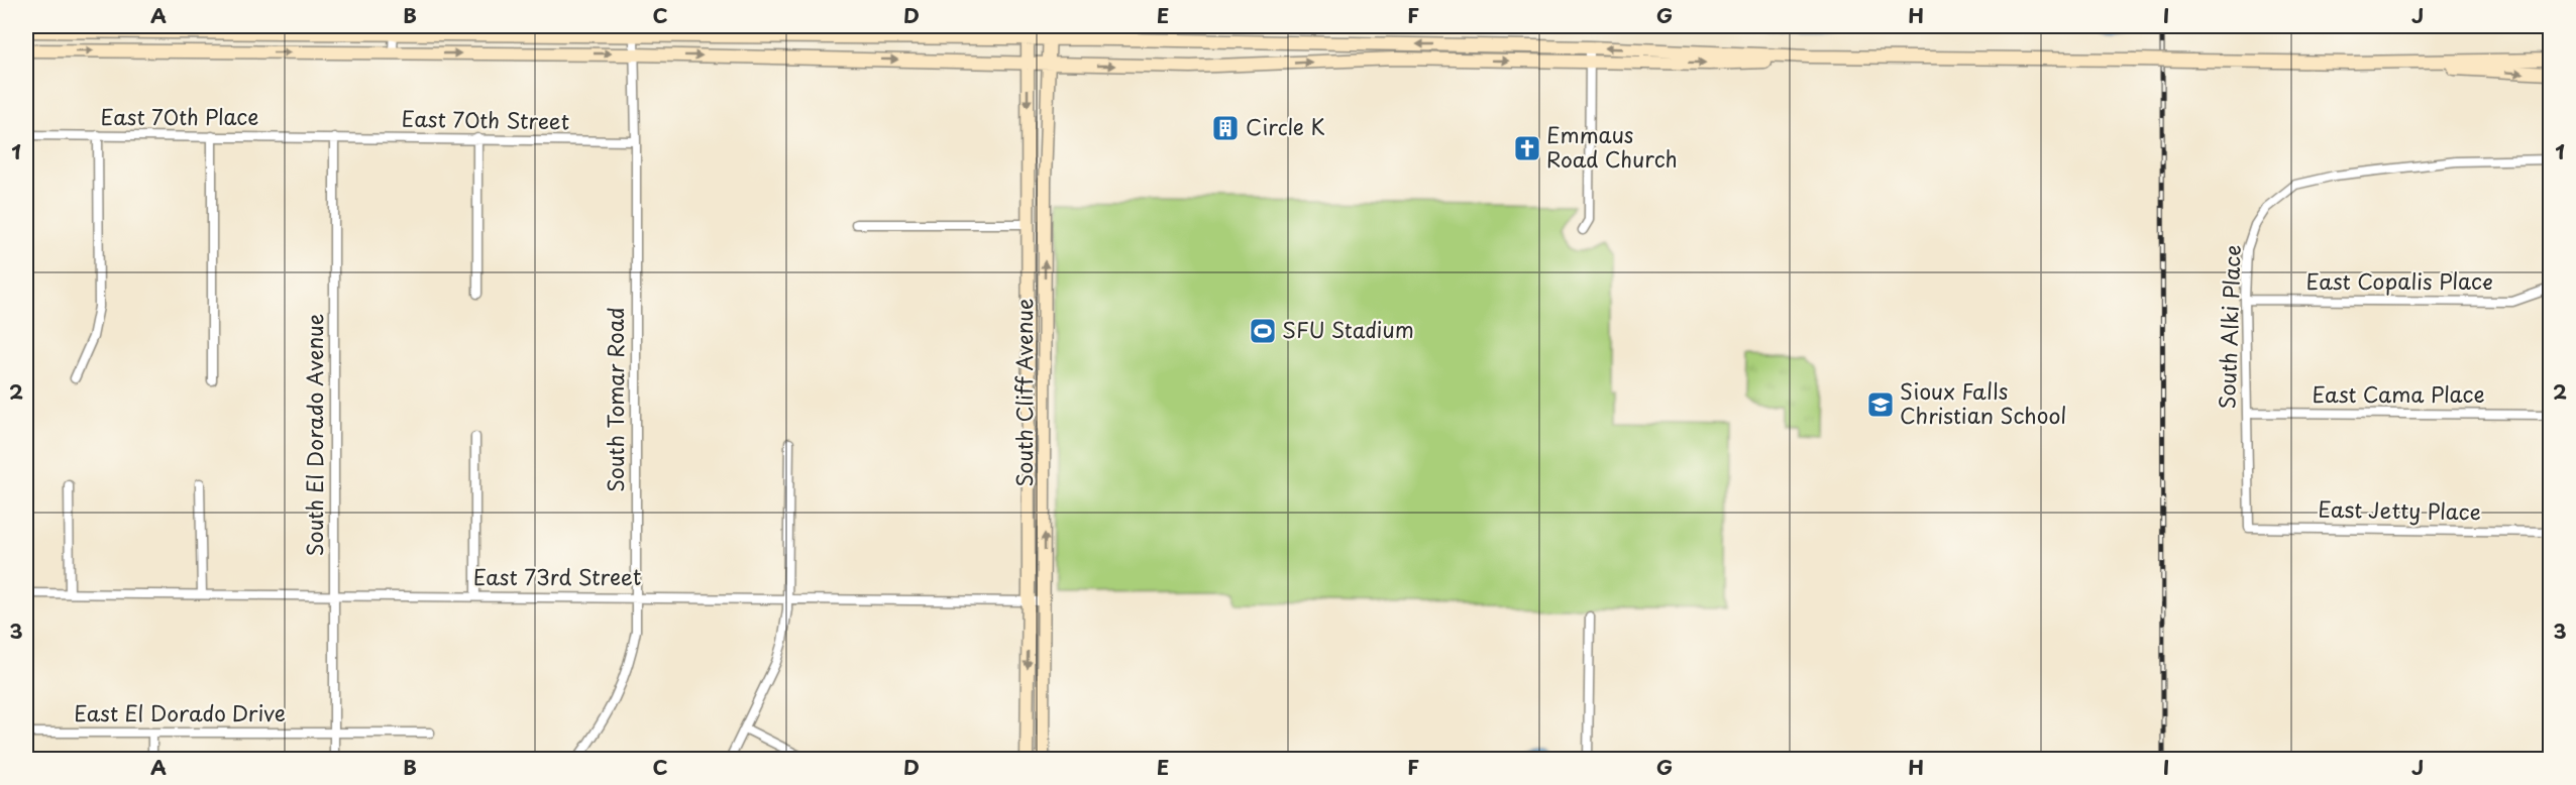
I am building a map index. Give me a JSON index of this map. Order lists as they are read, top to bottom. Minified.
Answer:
{"streets":{"main road":["South Cliff Avenue"],"street":["East 70th Place","East 70th Street","East Copalis Place","South Alki Place","East Cama Place","South Tomar Road","South El Dorado Avenue","East Jetty Place","East 73rd Street","East El Dorado Drive"]},"crossings":[["East 70th Place","East 70th Street"],["East 70th Place","South El Dorado Avenue"],["East 70th Street","South Tomar Road"],["East 70th Street","South El Dorado Avenue"],["East Copalis Place","South Alki Place"],["South Alki Place","East Cama Place"],["South Alki Place","East Jetty Place"],["South Cliff Avenue","East 73rd Street"],["South Tomar Road","East 73rd Street"],["South El Dorado Avenue","East 73rd Street"],["South El Dorado Avenue","East El Dorado Drive"]],"places":{"building":["Circle K"],"church":["Emmaus Road Church"],"sports":["SFU Stadium"],"school or university":["Sioux Falls Christian School"]},"grid":{"columns":["A","B","C","D","E","F","G","H","I","J"],"rows":["1","2","3"]}}
